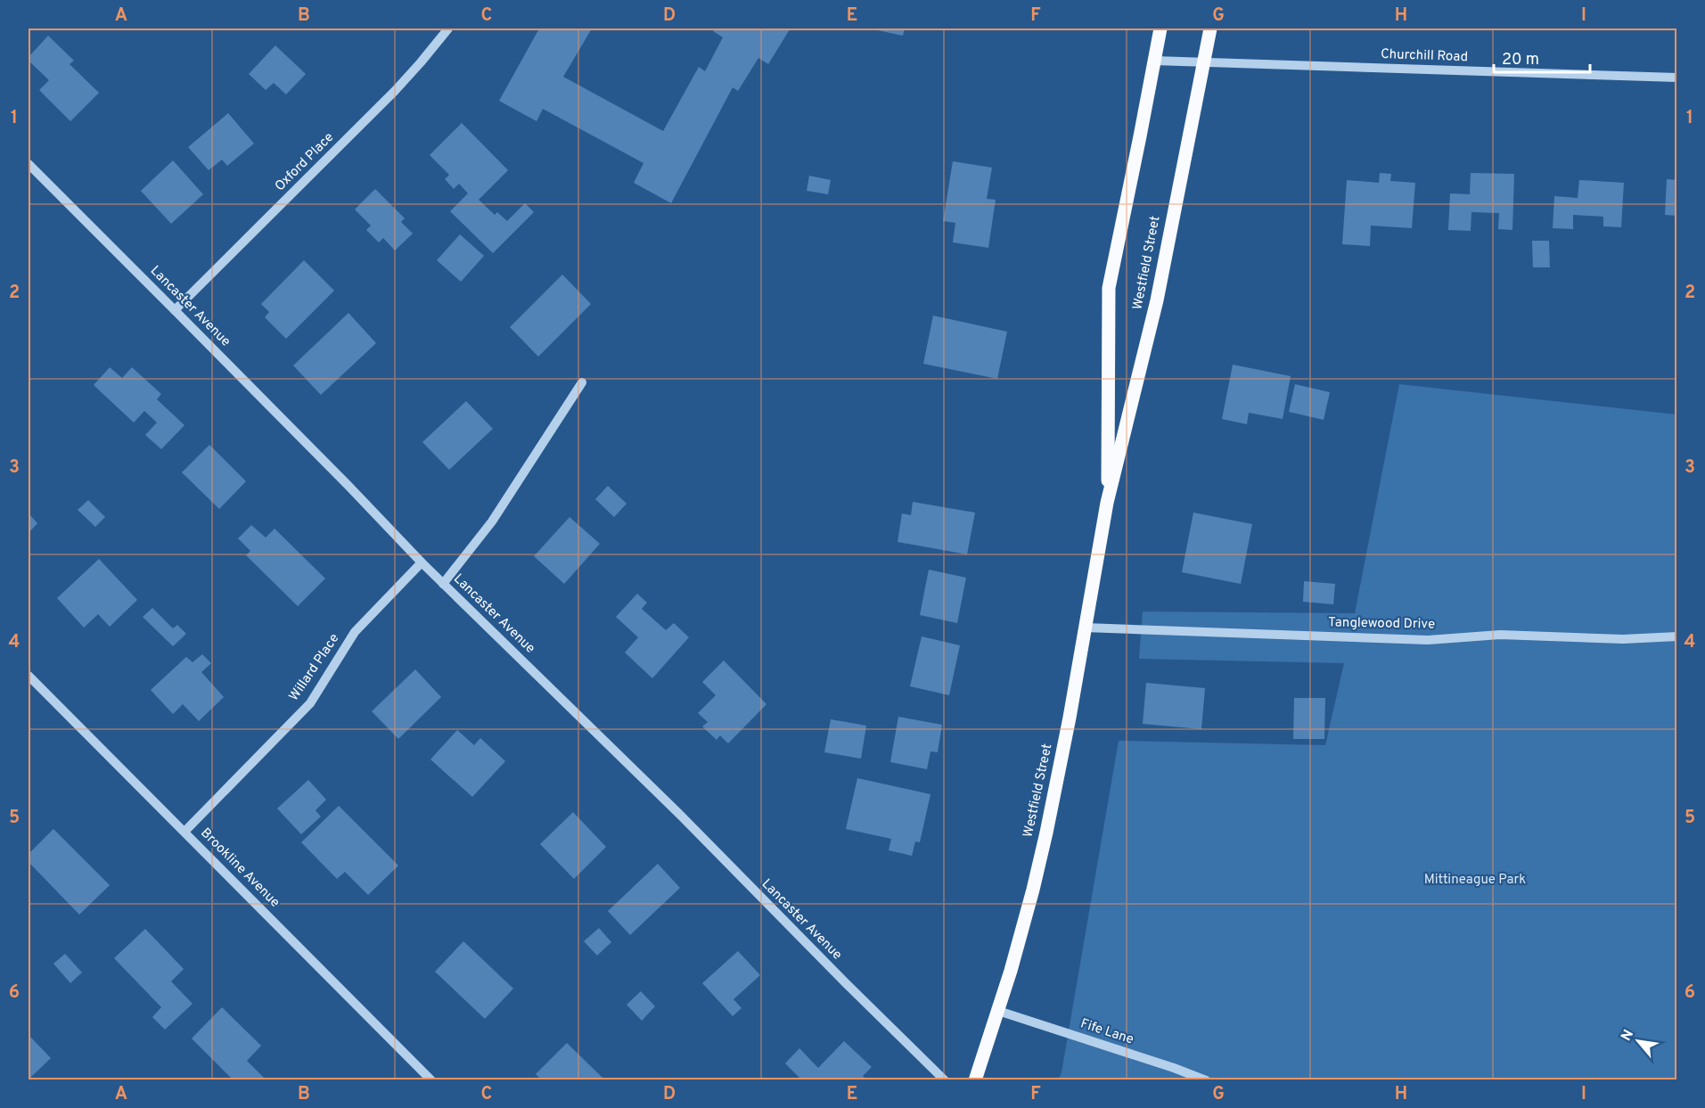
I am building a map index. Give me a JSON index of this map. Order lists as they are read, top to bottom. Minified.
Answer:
{"streets":{"main road":["Westfield Street"],"street":["Churchill Road","Oxford Place","Lancaster Avenue","Tanglewood Drive","Willard Place","Brookline Avenue","Fife Lane"]},"crossings":[["Churchill Road","Westfield Street"],["Oxford Place","Lancaster Avenue"],["Westfield Street","Tanglewood Drive"],["Westfield Street","Fife Lane"],["Lancaster Avenue","Willard Place"],["Willard Place","Brookline Avenue"]],"parks":["Mittineague Park"],"scale_bar":"20 m","north":"top left","grid":{"columns":["A","B","C","D","E","F","G","H","I"],"rows":["1","2","3","4","5","6"]}}
